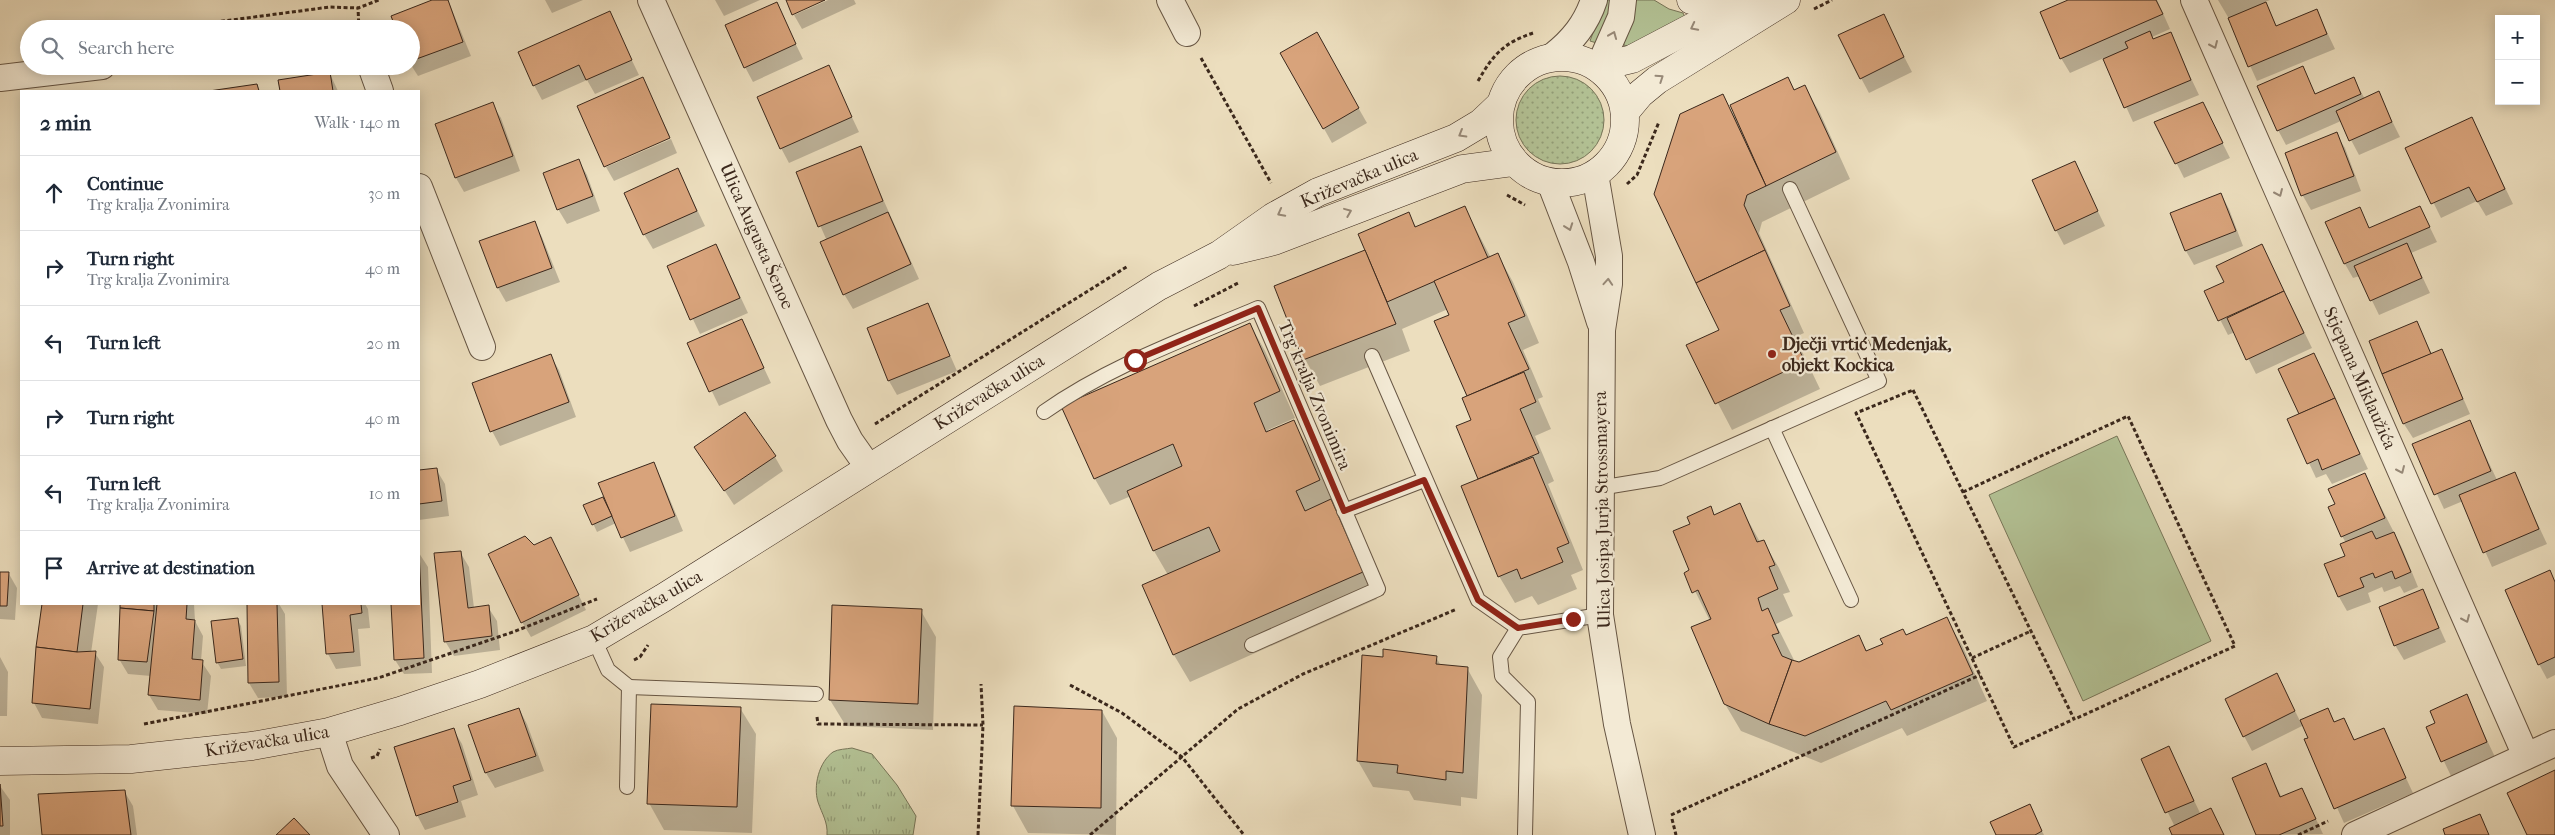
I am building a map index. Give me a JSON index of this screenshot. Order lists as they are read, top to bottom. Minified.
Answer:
{"streets":{"main road":["Križevačka ulica"],"street":["Ulica Augusta Šenoe","Stjepana Miklaužića","Ulica Josipa Jurja Strossmayera"],"lane":["Trg kralja Zvonimira"]},"crossings":[["Križevačka ulica","Ulica Augusta Šenoe"],["Križevačka ulica","Ulica Josipa Jurja Strossmayera"]],"one_way":["Stjepana Miklaužića"],"places":["Dječji vrtić Medenjak, objekt Kockica"],"page":{"map_buttons":["+","−"],"search":"Search here","heading":["2 min","Walk · 140 m"],"list":[["Continue","Trg kralja Zvonimira","30 m"],["Turn right","Trg kralja Zvonimira","40 m"],["Turn left","20 m"],["Turn right","40 m"],["Turn left","Trg kralja Zvonimira","10 m"],"Arrive at destination"]}}
